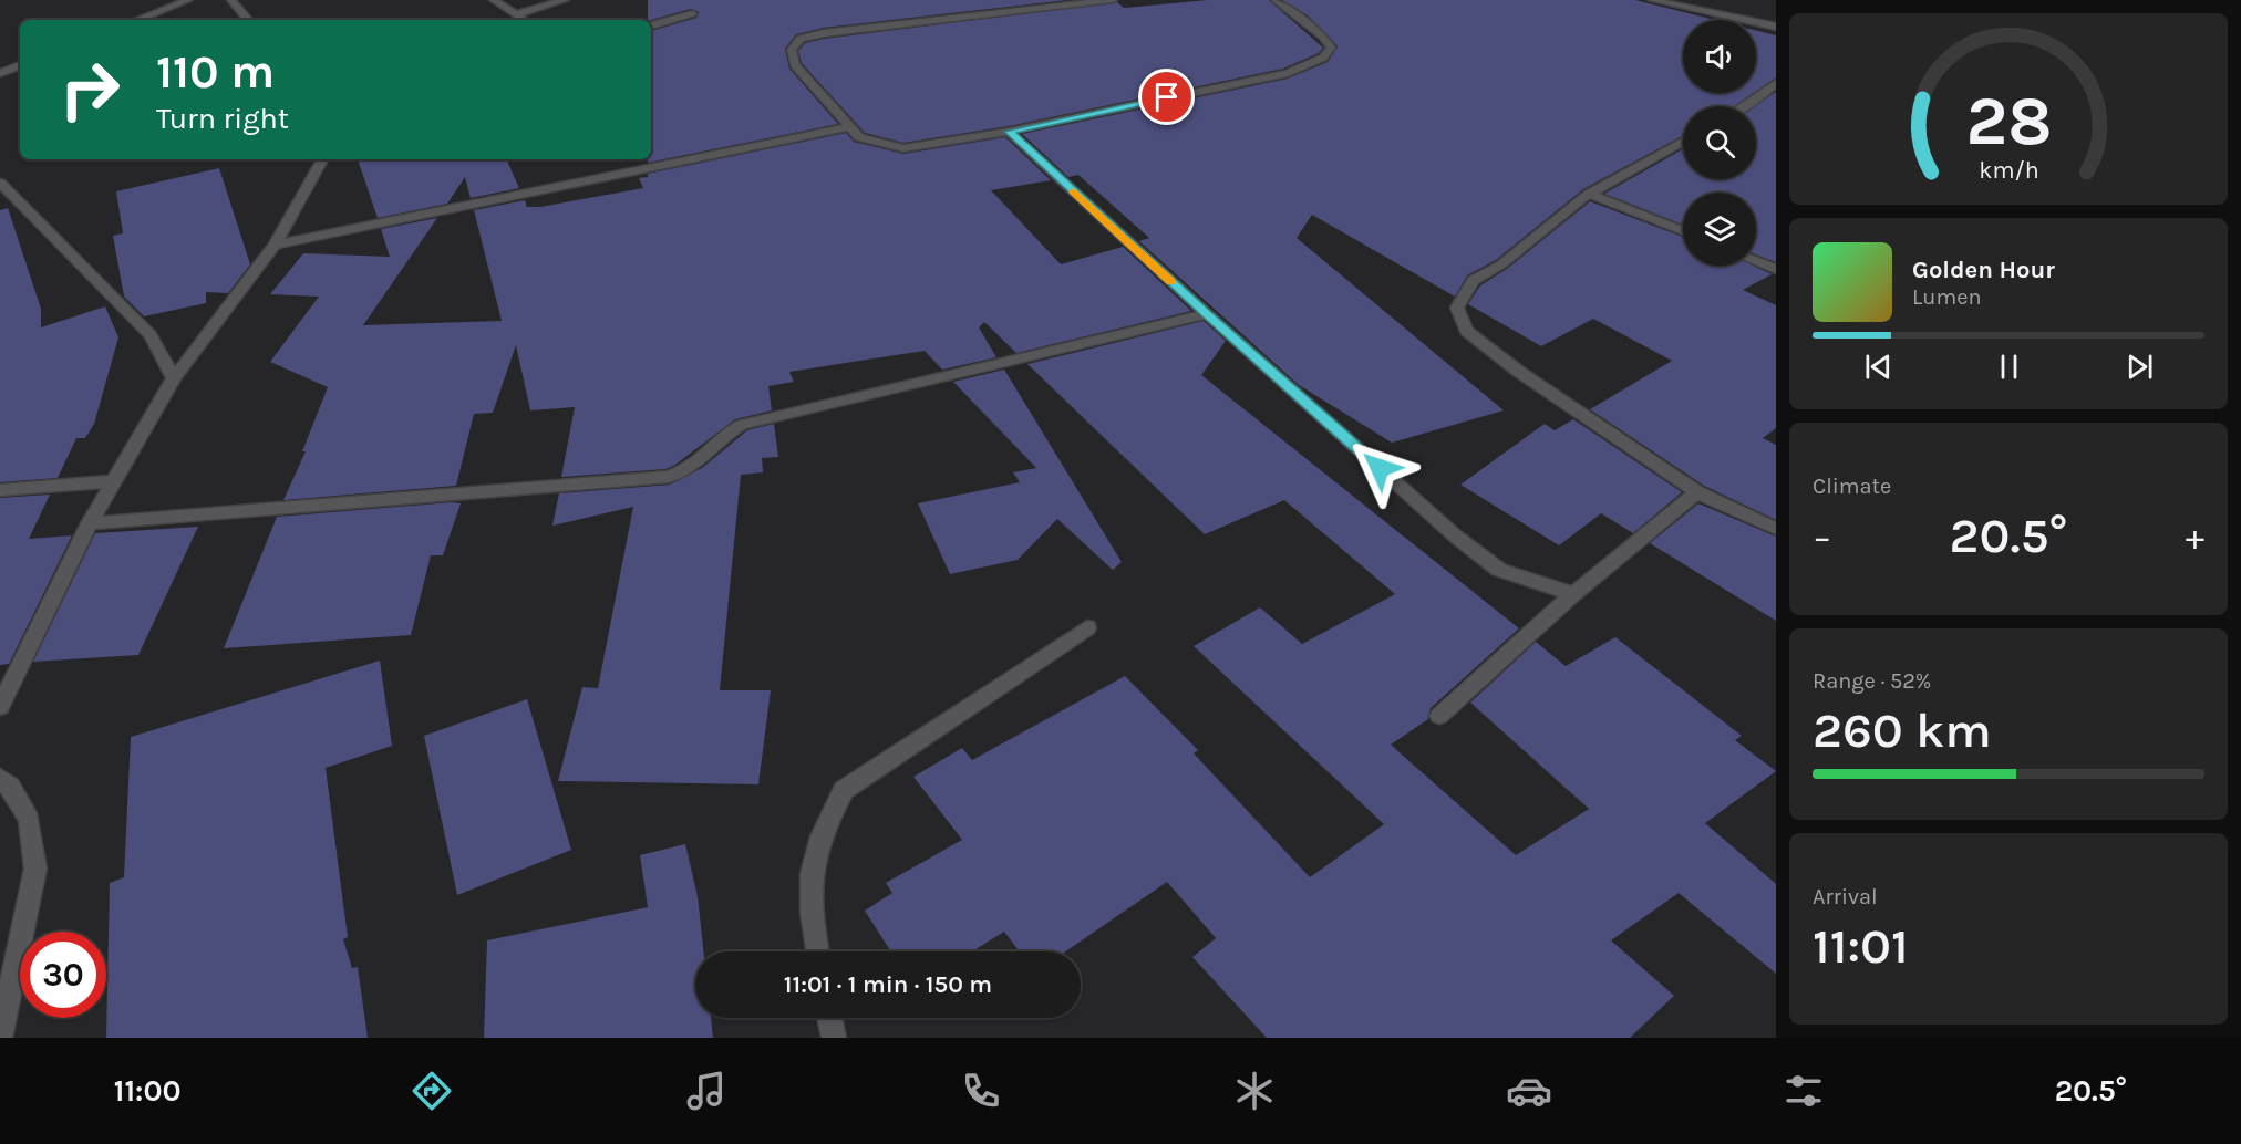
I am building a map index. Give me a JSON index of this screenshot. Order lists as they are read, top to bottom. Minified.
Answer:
{"page":{"turn":["110 m","Turn right"],"song":["Golden Hour","Lumen"],"tile":["Climate",["Range · 52%","260 km"],["Arrival","11:01"]],"heat":["−","20.5°","+"],"limit":"30","trip":"11:01 · 1 min · 150 m","tabs":["11:00","20.5°"],"gauge":["28","km/h"]}}
